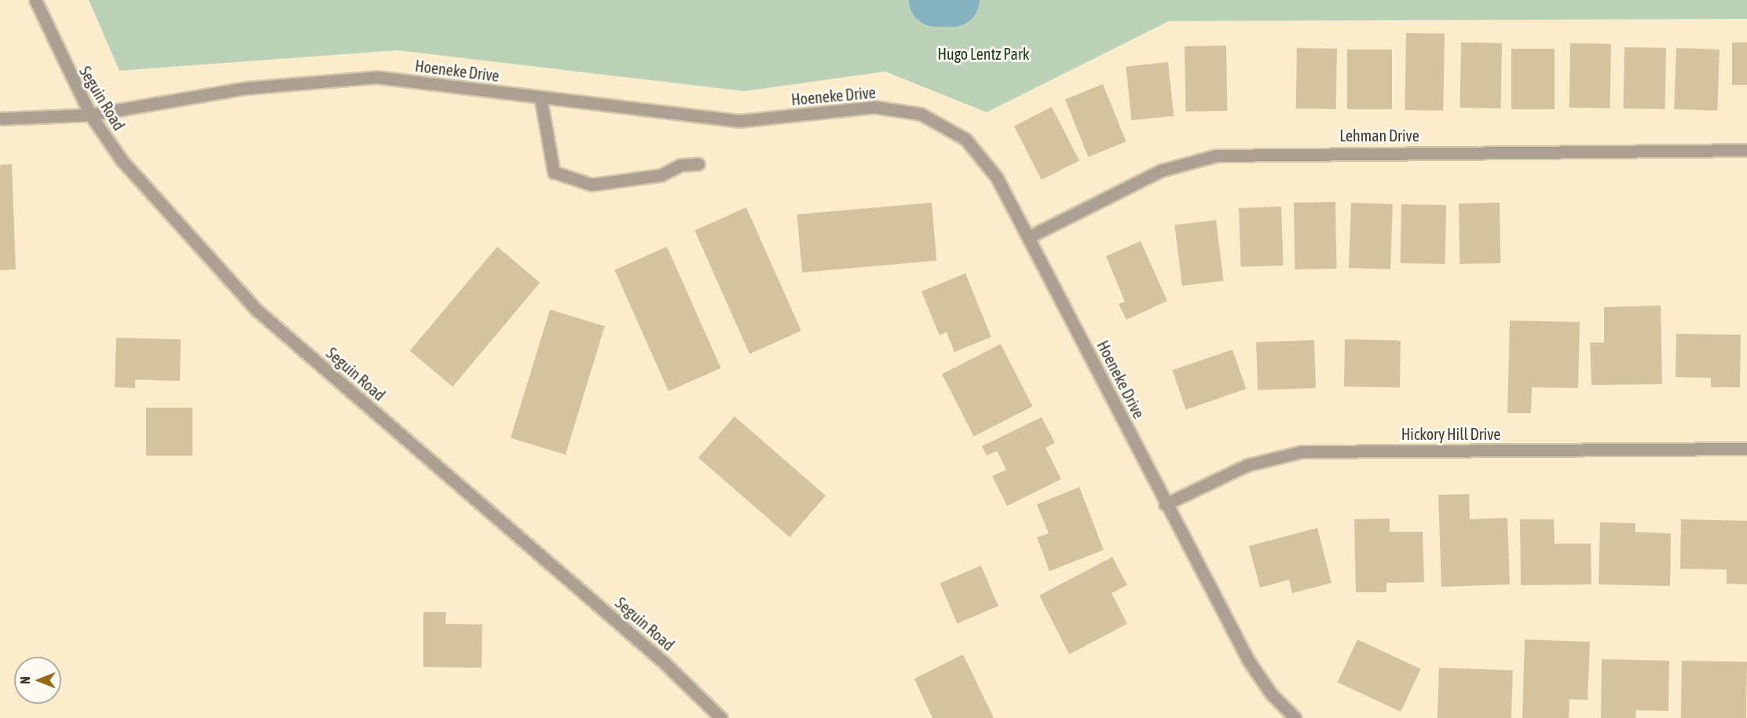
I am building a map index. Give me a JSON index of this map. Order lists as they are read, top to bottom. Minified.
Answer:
{"streets":{"street":["Hoeneke Drive","Seguin Road","Lehman Drive","Hickory Hill Drive"]},"crossings":[["Hoeneke Drive","Seguin Road"],["Hoeneke Drive","Lehman Drive"],["Hoeneke Drive","Hickory Hill Drive"]],"parks":["Hugo Lentz Park"],"north":"left"}
